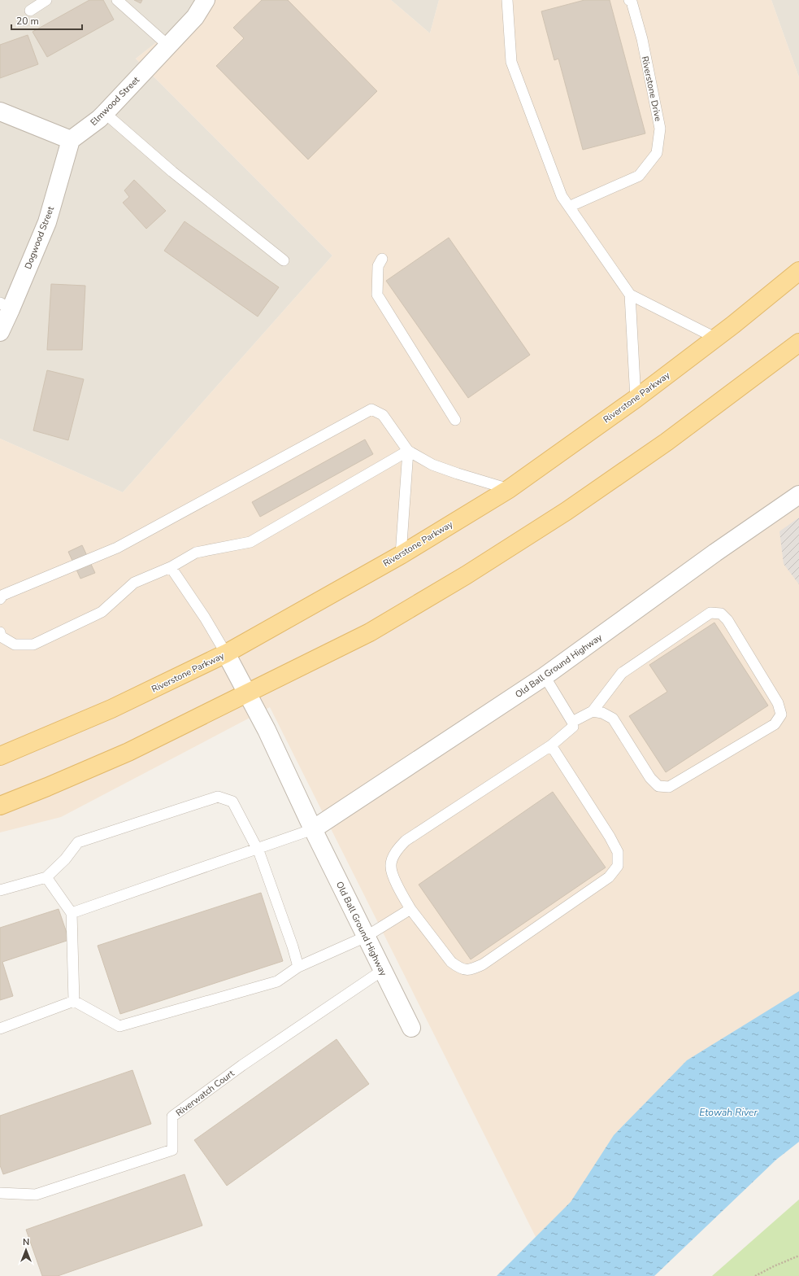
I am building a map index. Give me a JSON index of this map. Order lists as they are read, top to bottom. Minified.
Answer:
{"streets":{"main road":["Riverstone Parkway"],"street":["Elmwood Street","Dogwood Street","Old Ball Ground Highway"],"lane":["Riverstone Drive","Riverwatch Court"]},"crossings":[["Elmwood Street","Dogwood Street"],["Riverstone Parkway","Old Ball Ground Highway"],["Old Ball Ground Highway","Riverwatch Court"]],"water":["Etowah River"],"scale_bar":"20 m","north":"top"}
